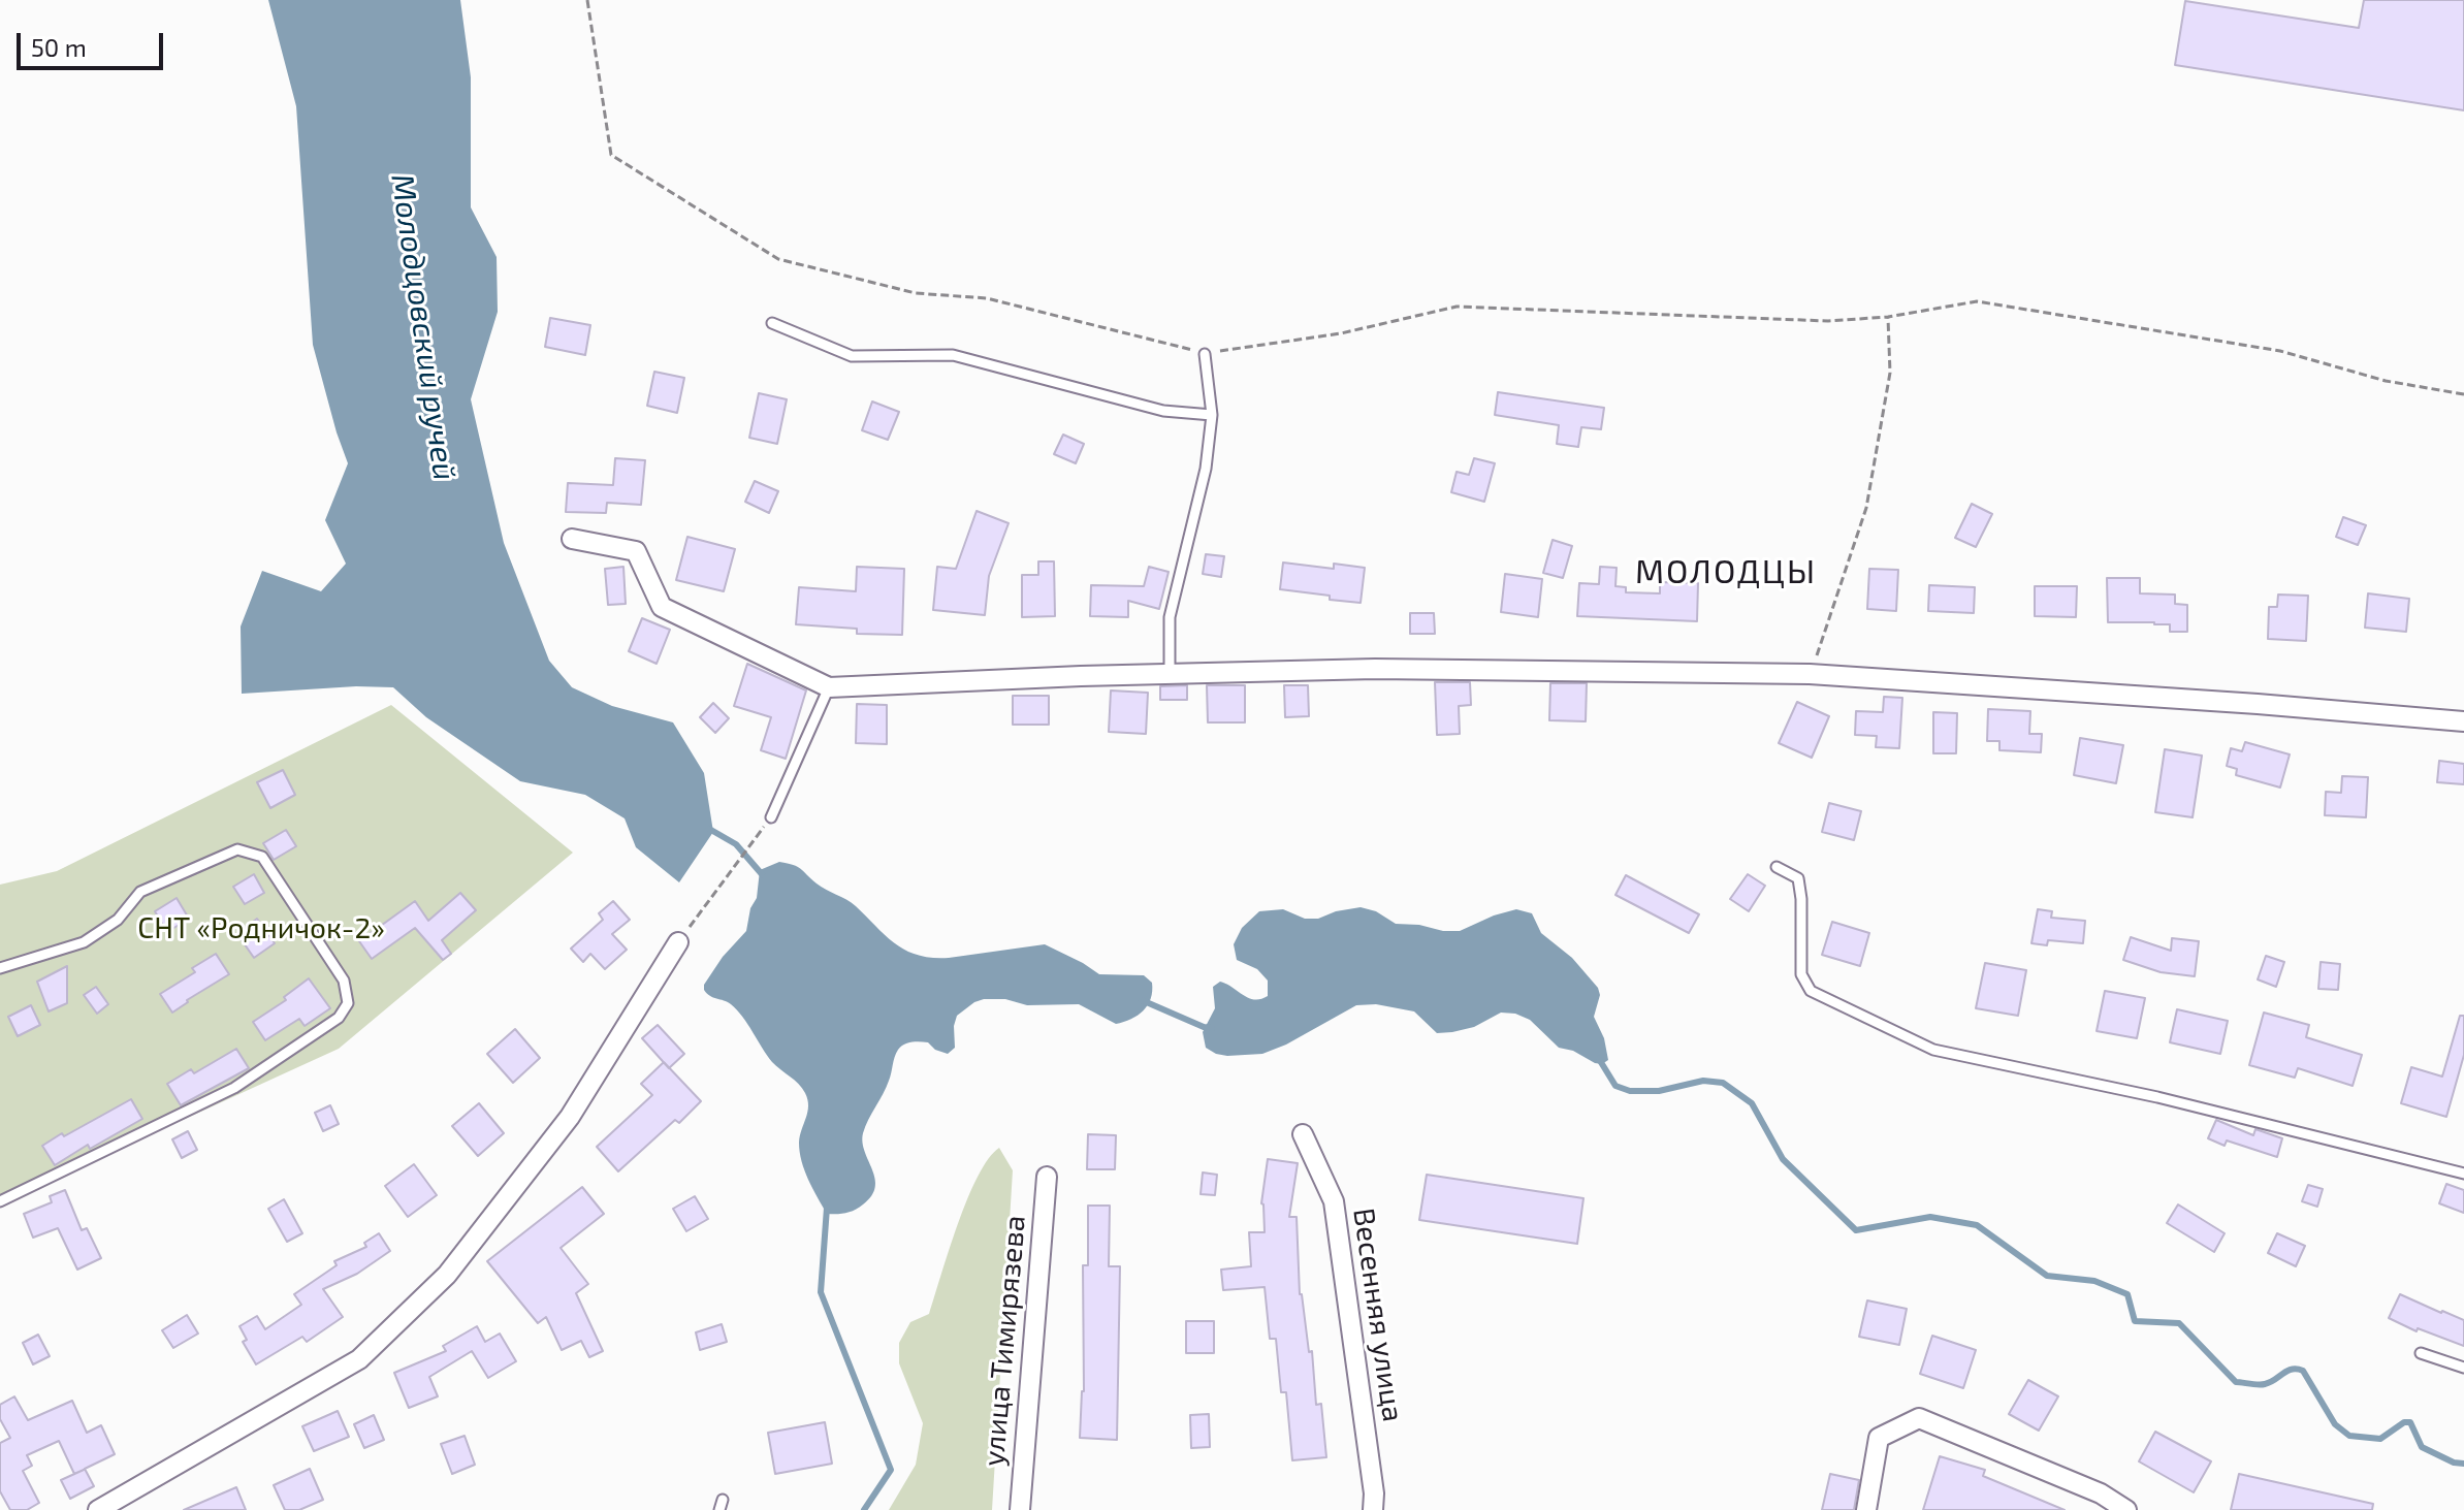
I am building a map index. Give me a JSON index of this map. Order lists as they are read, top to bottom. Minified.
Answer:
{"streets":{"street":["Весенняя улица","улица Тимирязева"]},"districts":["МОЛОДЦЫ"],"water":["Молодцовский ручей"],"parks":["СНТ «Родничок-2»"],"scale_bar":"50 m"}
